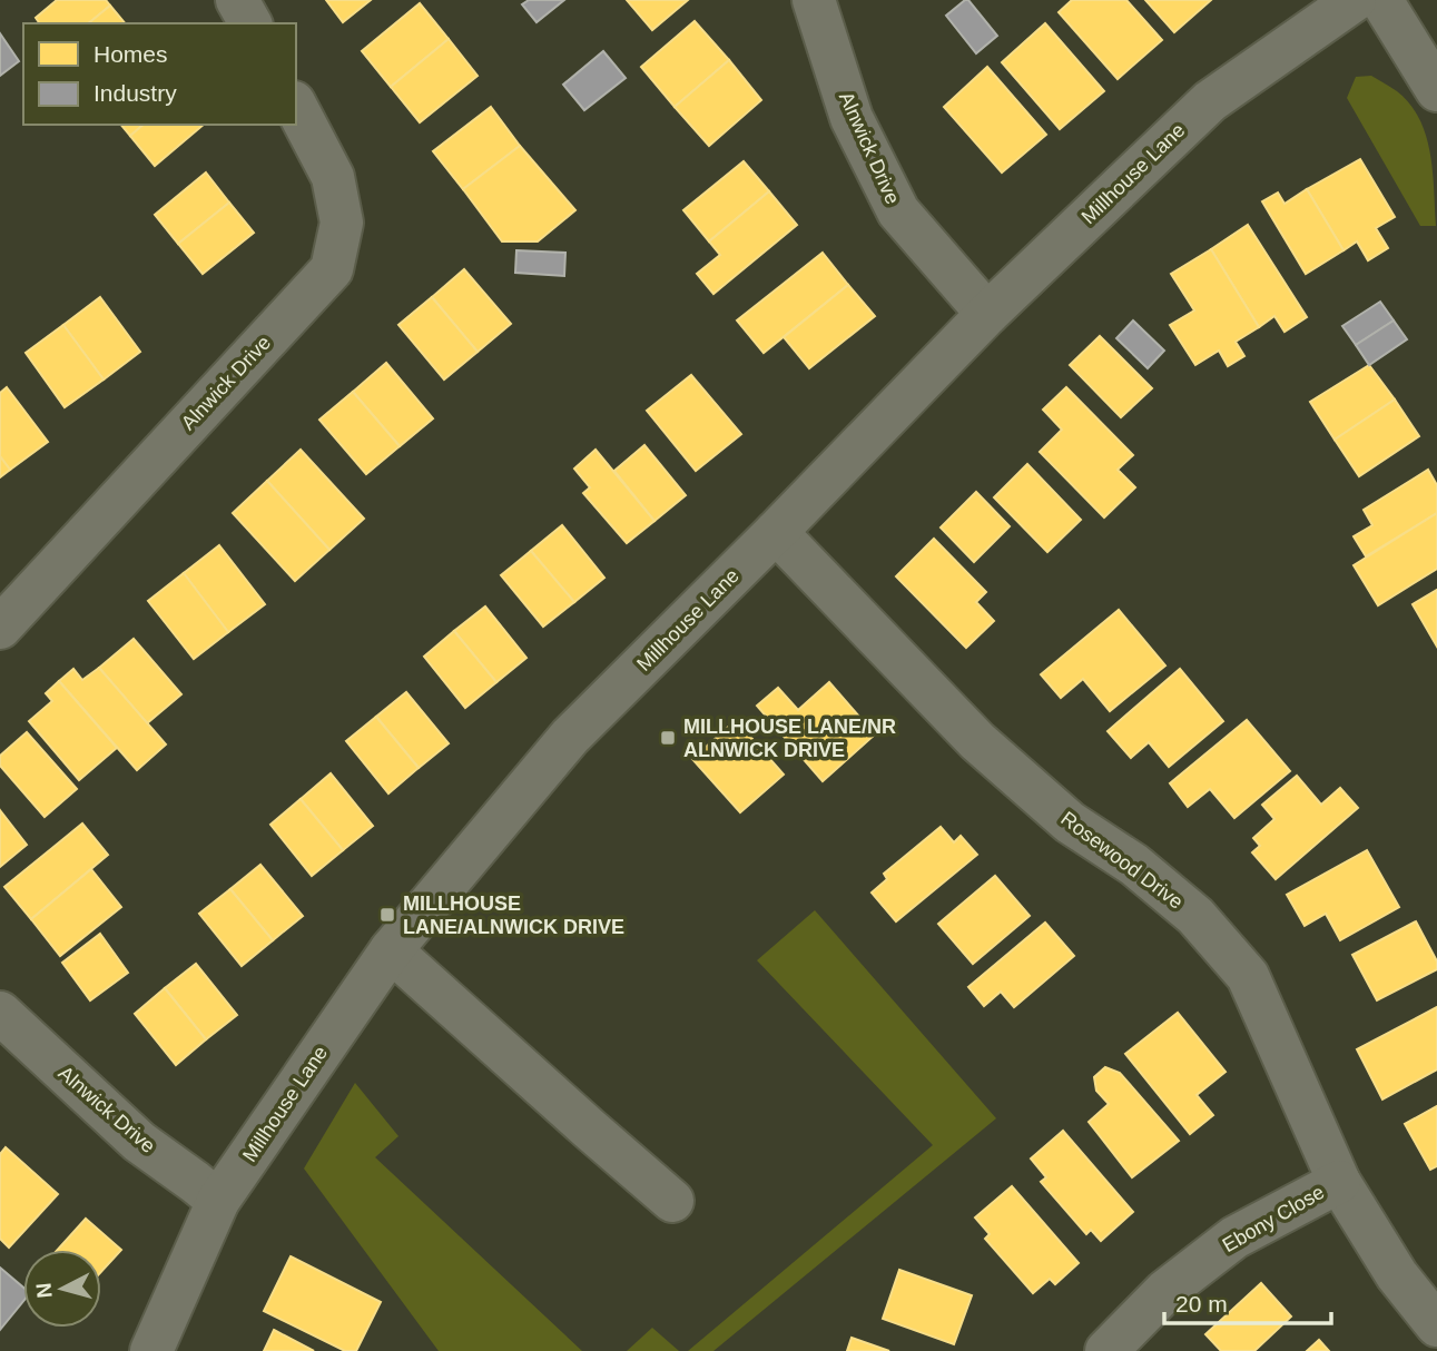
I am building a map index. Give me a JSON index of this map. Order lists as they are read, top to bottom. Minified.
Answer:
{"streets":{"street":["Alnwick Drive","Millhouse Lane","Rosewood Drive","Ebony Close"]},"crossings":[["Alnwick Drive","Millhouse Lane"],["Millhouse Lane","Rosewood Drive"],["Rosewood Drive","Ebony Close"]],"places":{"transit":["MILLHOUSE LANE/NR ALNWICK DRIVE","MILLHOUSE LANE/ALNWICK DRIVE"]},"legend":["Homes","Industry"],"scale_bar":"20 m","north":"left"}
